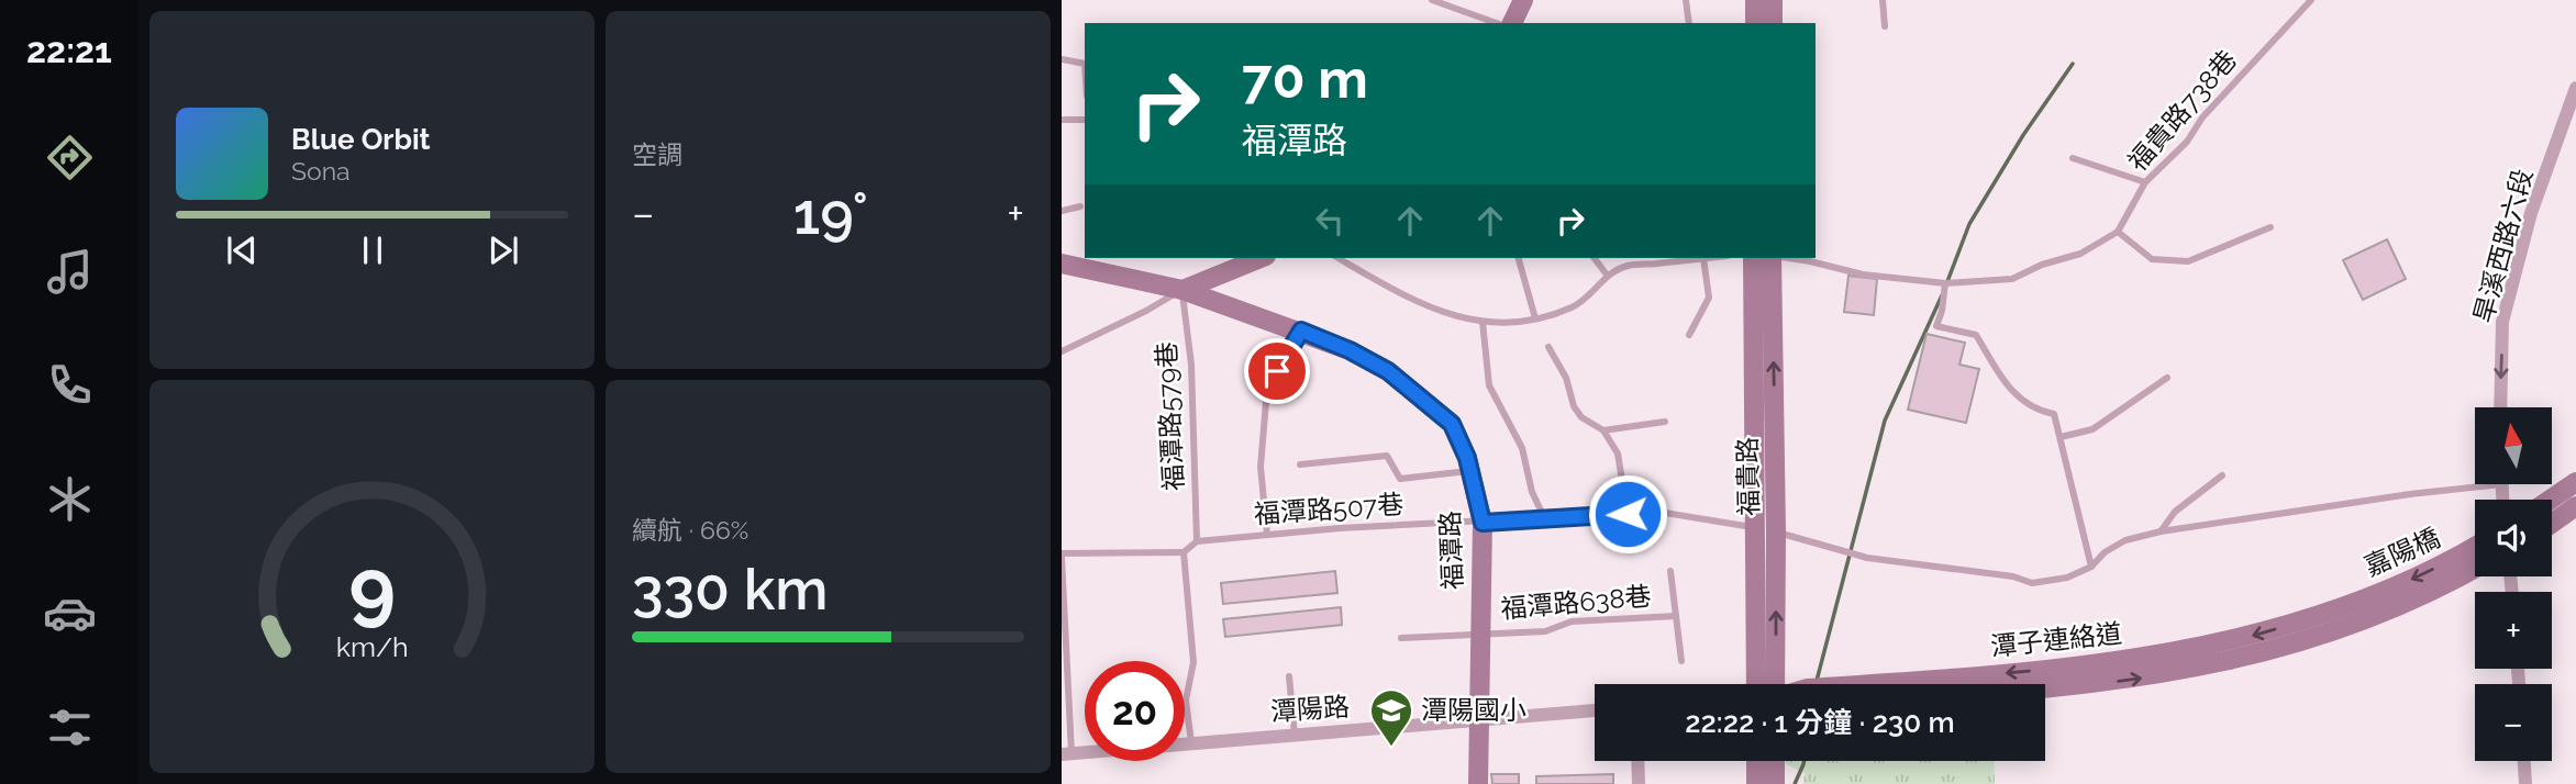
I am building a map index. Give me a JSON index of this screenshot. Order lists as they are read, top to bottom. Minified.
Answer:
{"streets":{"street":["旱溪西路六段","福貴路","福潭路","嘉陽橋","潭子連絡道","潭陽路"],"lane":["福貴路738巷","福潭路579巷","福潭路507巷","福潭路638巷"]},"crossings":[["福潭路579巷","福潭路507巷"],["福潭路579巷","福潭路"],["福貴路","福潭路507巷"],["福潭路507巷","福潭路"],["福潭路","福潭路638巷"],["福潭路","潭陽路"],["嘉陽橋","潭子連絡道"]],"one_way":["旱溪西路六段"],"places":{"school or university":["潭陽國小"]},"north":"top","page":{"tabs":"22:21","tile":["空調",["續航 · 66%","330 km"]],"turn":["70 m","福潭路"],"song":["Blue Orbit","Sona"],"heat":["−","19°","+"],"map_buttons":["+","−"],"limit":"20","trip":"22:22 · 1 分鐘 · 230 m","gauge":["9","km/h"]}}
